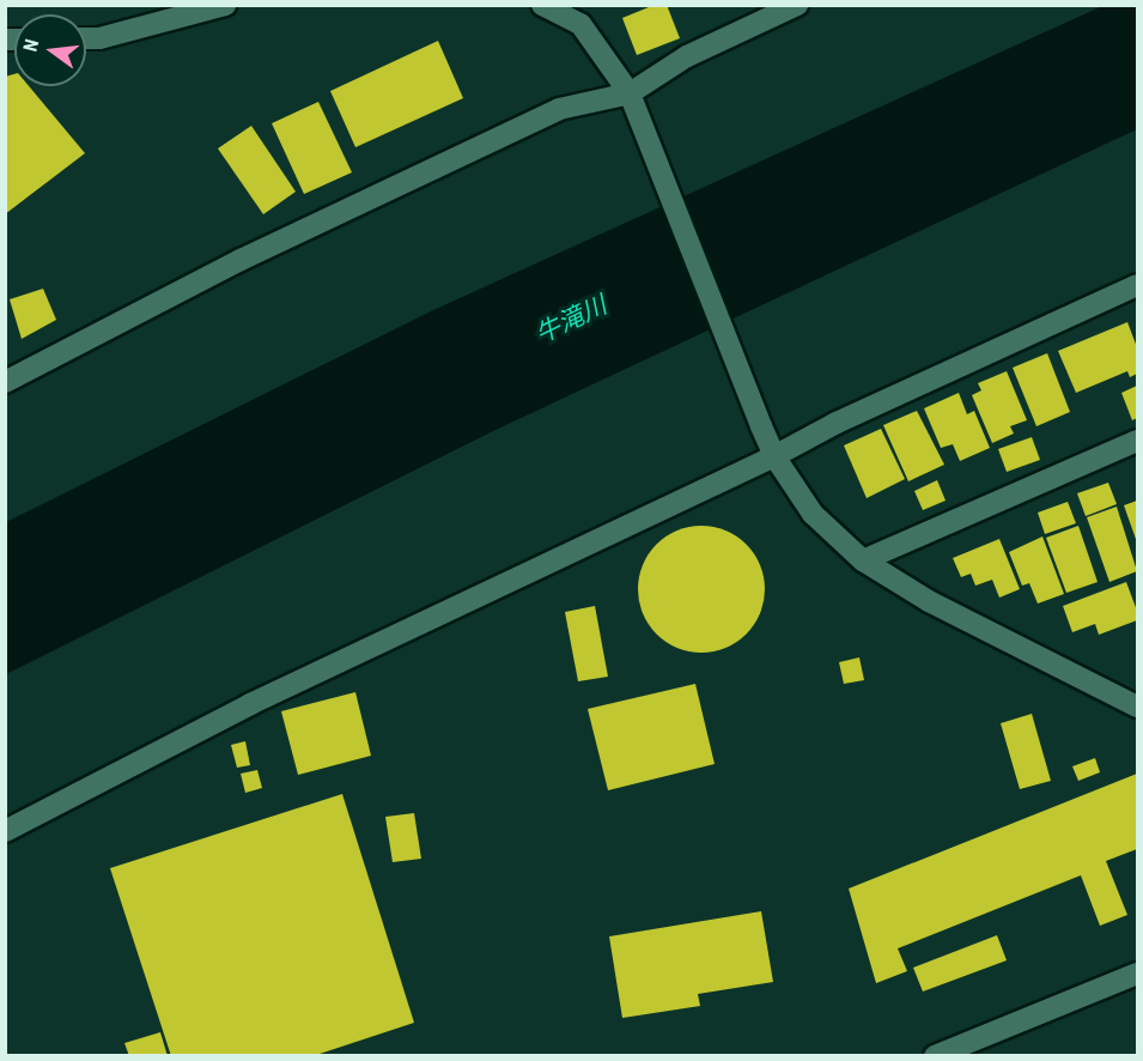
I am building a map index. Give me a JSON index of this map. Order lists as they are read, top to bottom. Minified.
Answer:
{"water":["牛滝川"],"north":"left"}
